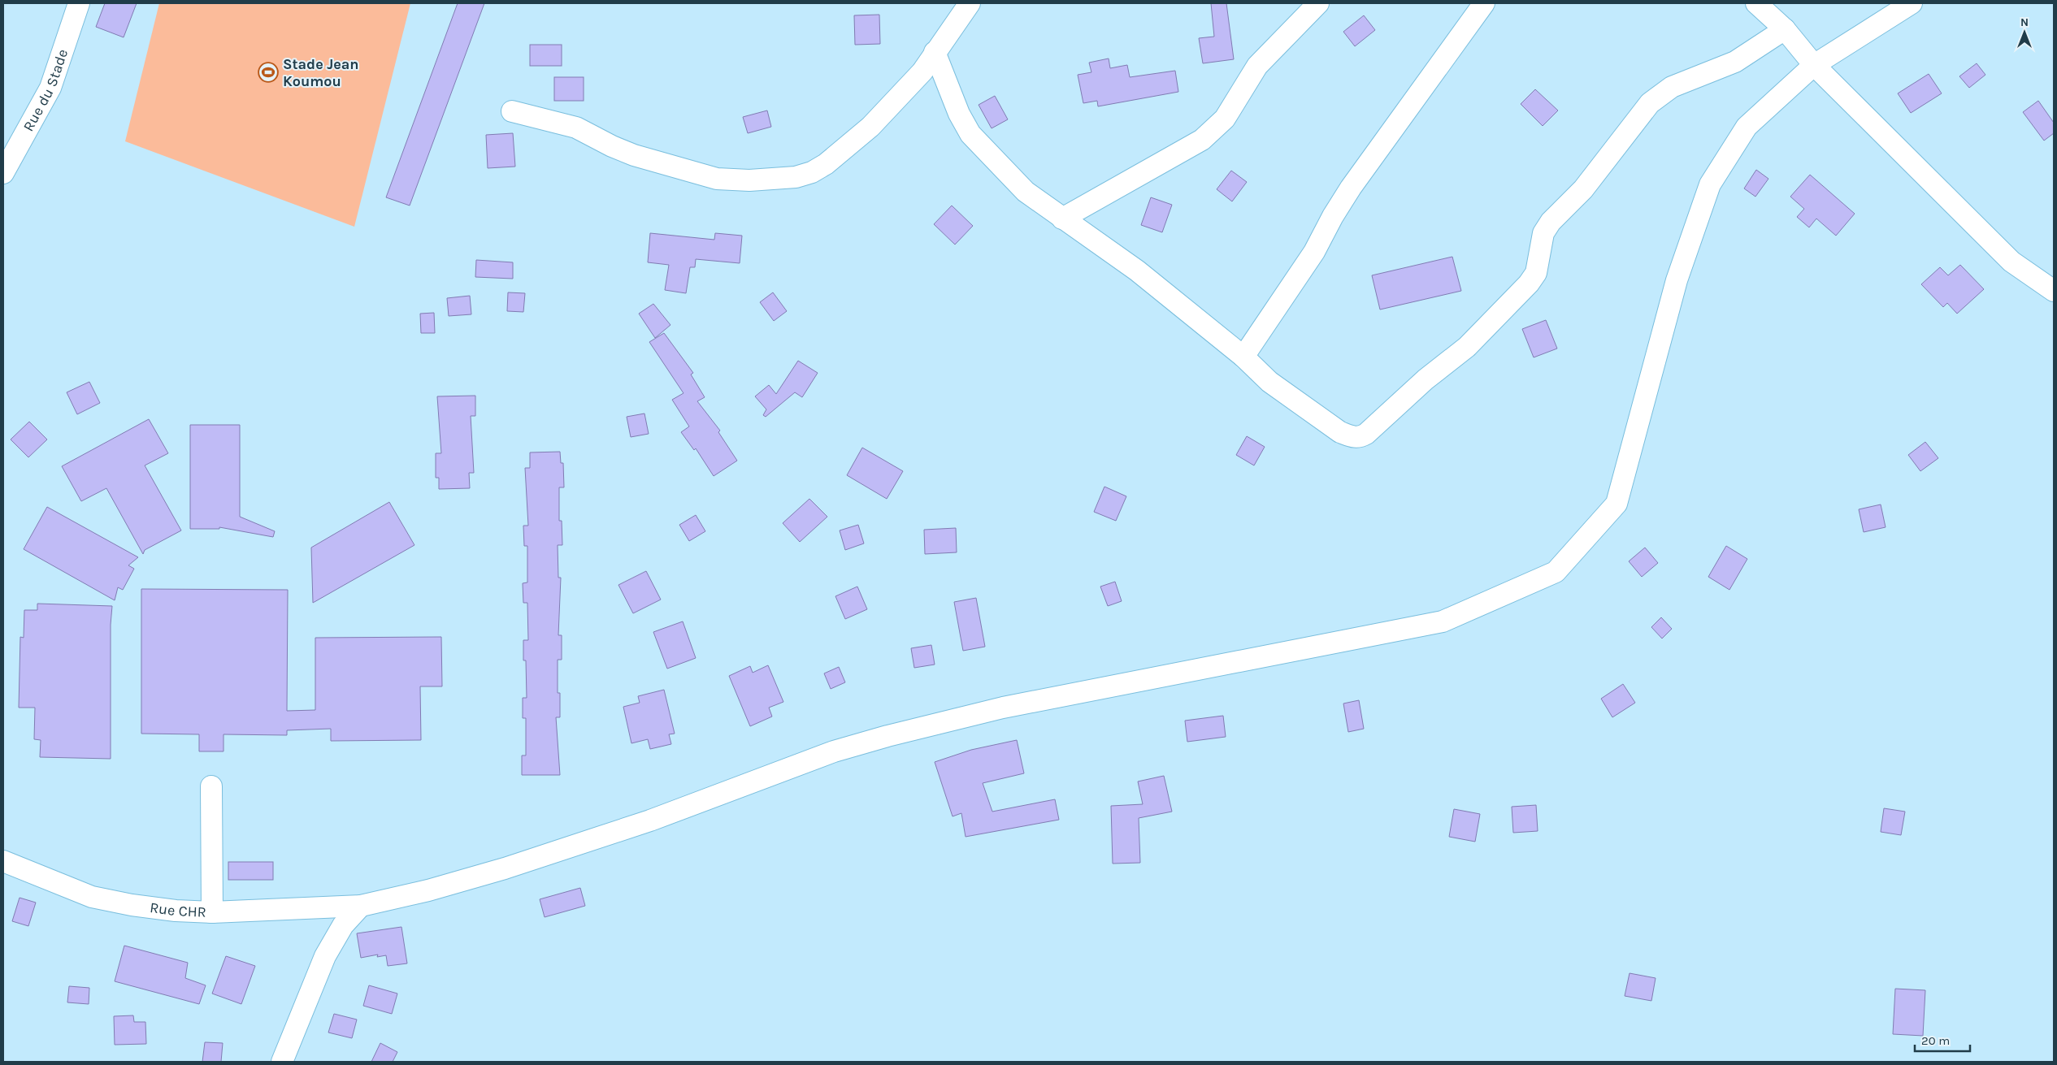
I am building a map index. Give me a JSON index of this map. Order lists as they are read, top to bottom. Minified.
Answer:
{"streets":{"street":["Rue du Stade","Rue CHR"]},"places":{"sports":["Stade Jean Koumou"]},"scale_bar":"20 m","north":"top"}
